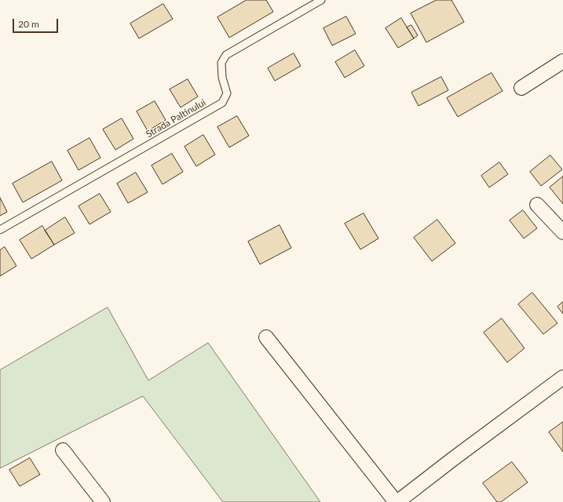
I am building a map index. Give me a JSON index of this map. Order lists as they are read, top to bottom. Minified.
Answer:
{"streets":{"lane":["Strada Paltinului"]},"scale_bar":"20 m"}
